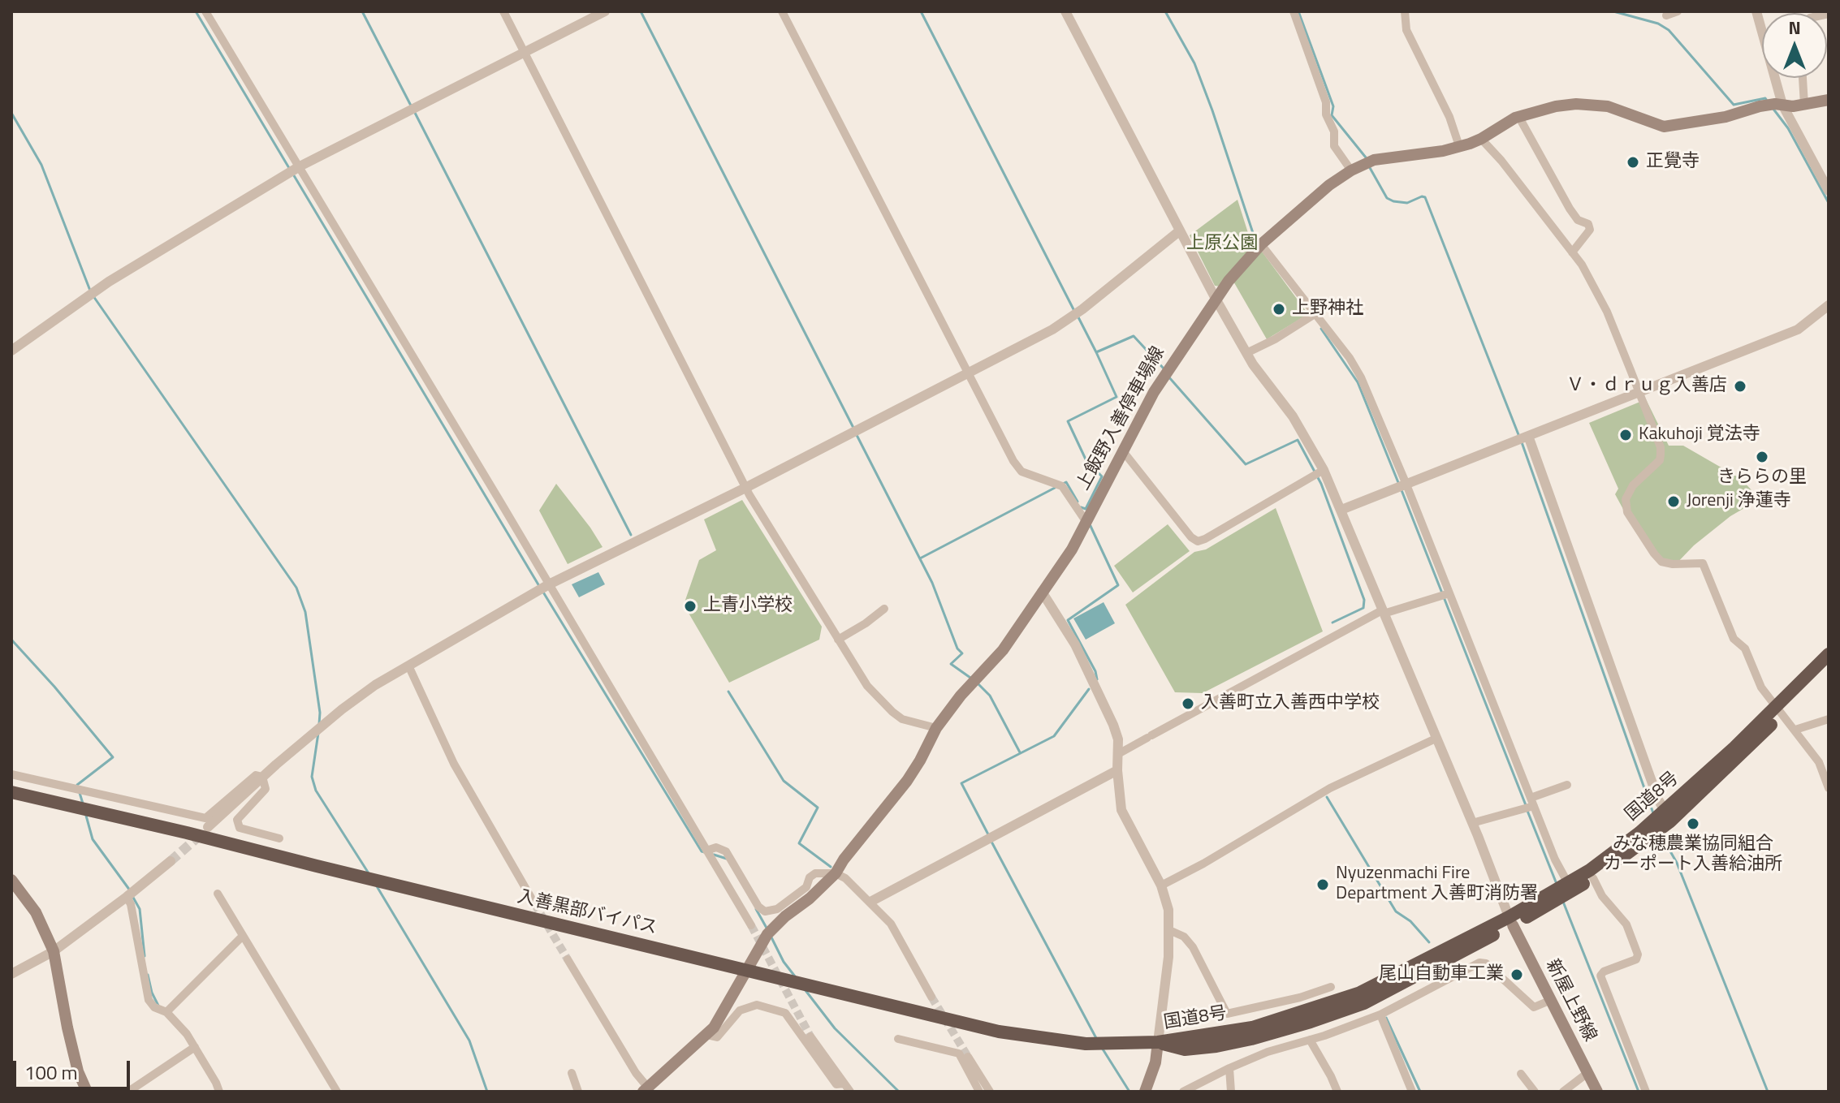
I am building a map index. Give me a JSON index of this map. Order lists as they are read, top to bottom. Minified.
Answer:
{"streets":{"highway":["国道8号","入善黒部バイパス"],"main road":["上飯野入善停車場線","新屋上野線"]},"crossings":[["上飯野入善停車場線","入善黒部バイパス"],["国道8号","入善黒部バイパス"],["国道8号","新屋上野線"]],"parks":["上原公園"],"places":["正覺寺","上野神社","Ｖ・ｄｒｕｇ入善店","Kakuhoji 覚法寺","きららの里","Jorenji 浄蓮寺","上青小学校","入善町立入善西中学校","みな穂農業協同組合 カーポート入善給油所","Nyuzenmachi Fire Department 入善町消防署","尾山自動車工業"],"scale_bar":"100 m","north":"top"}
